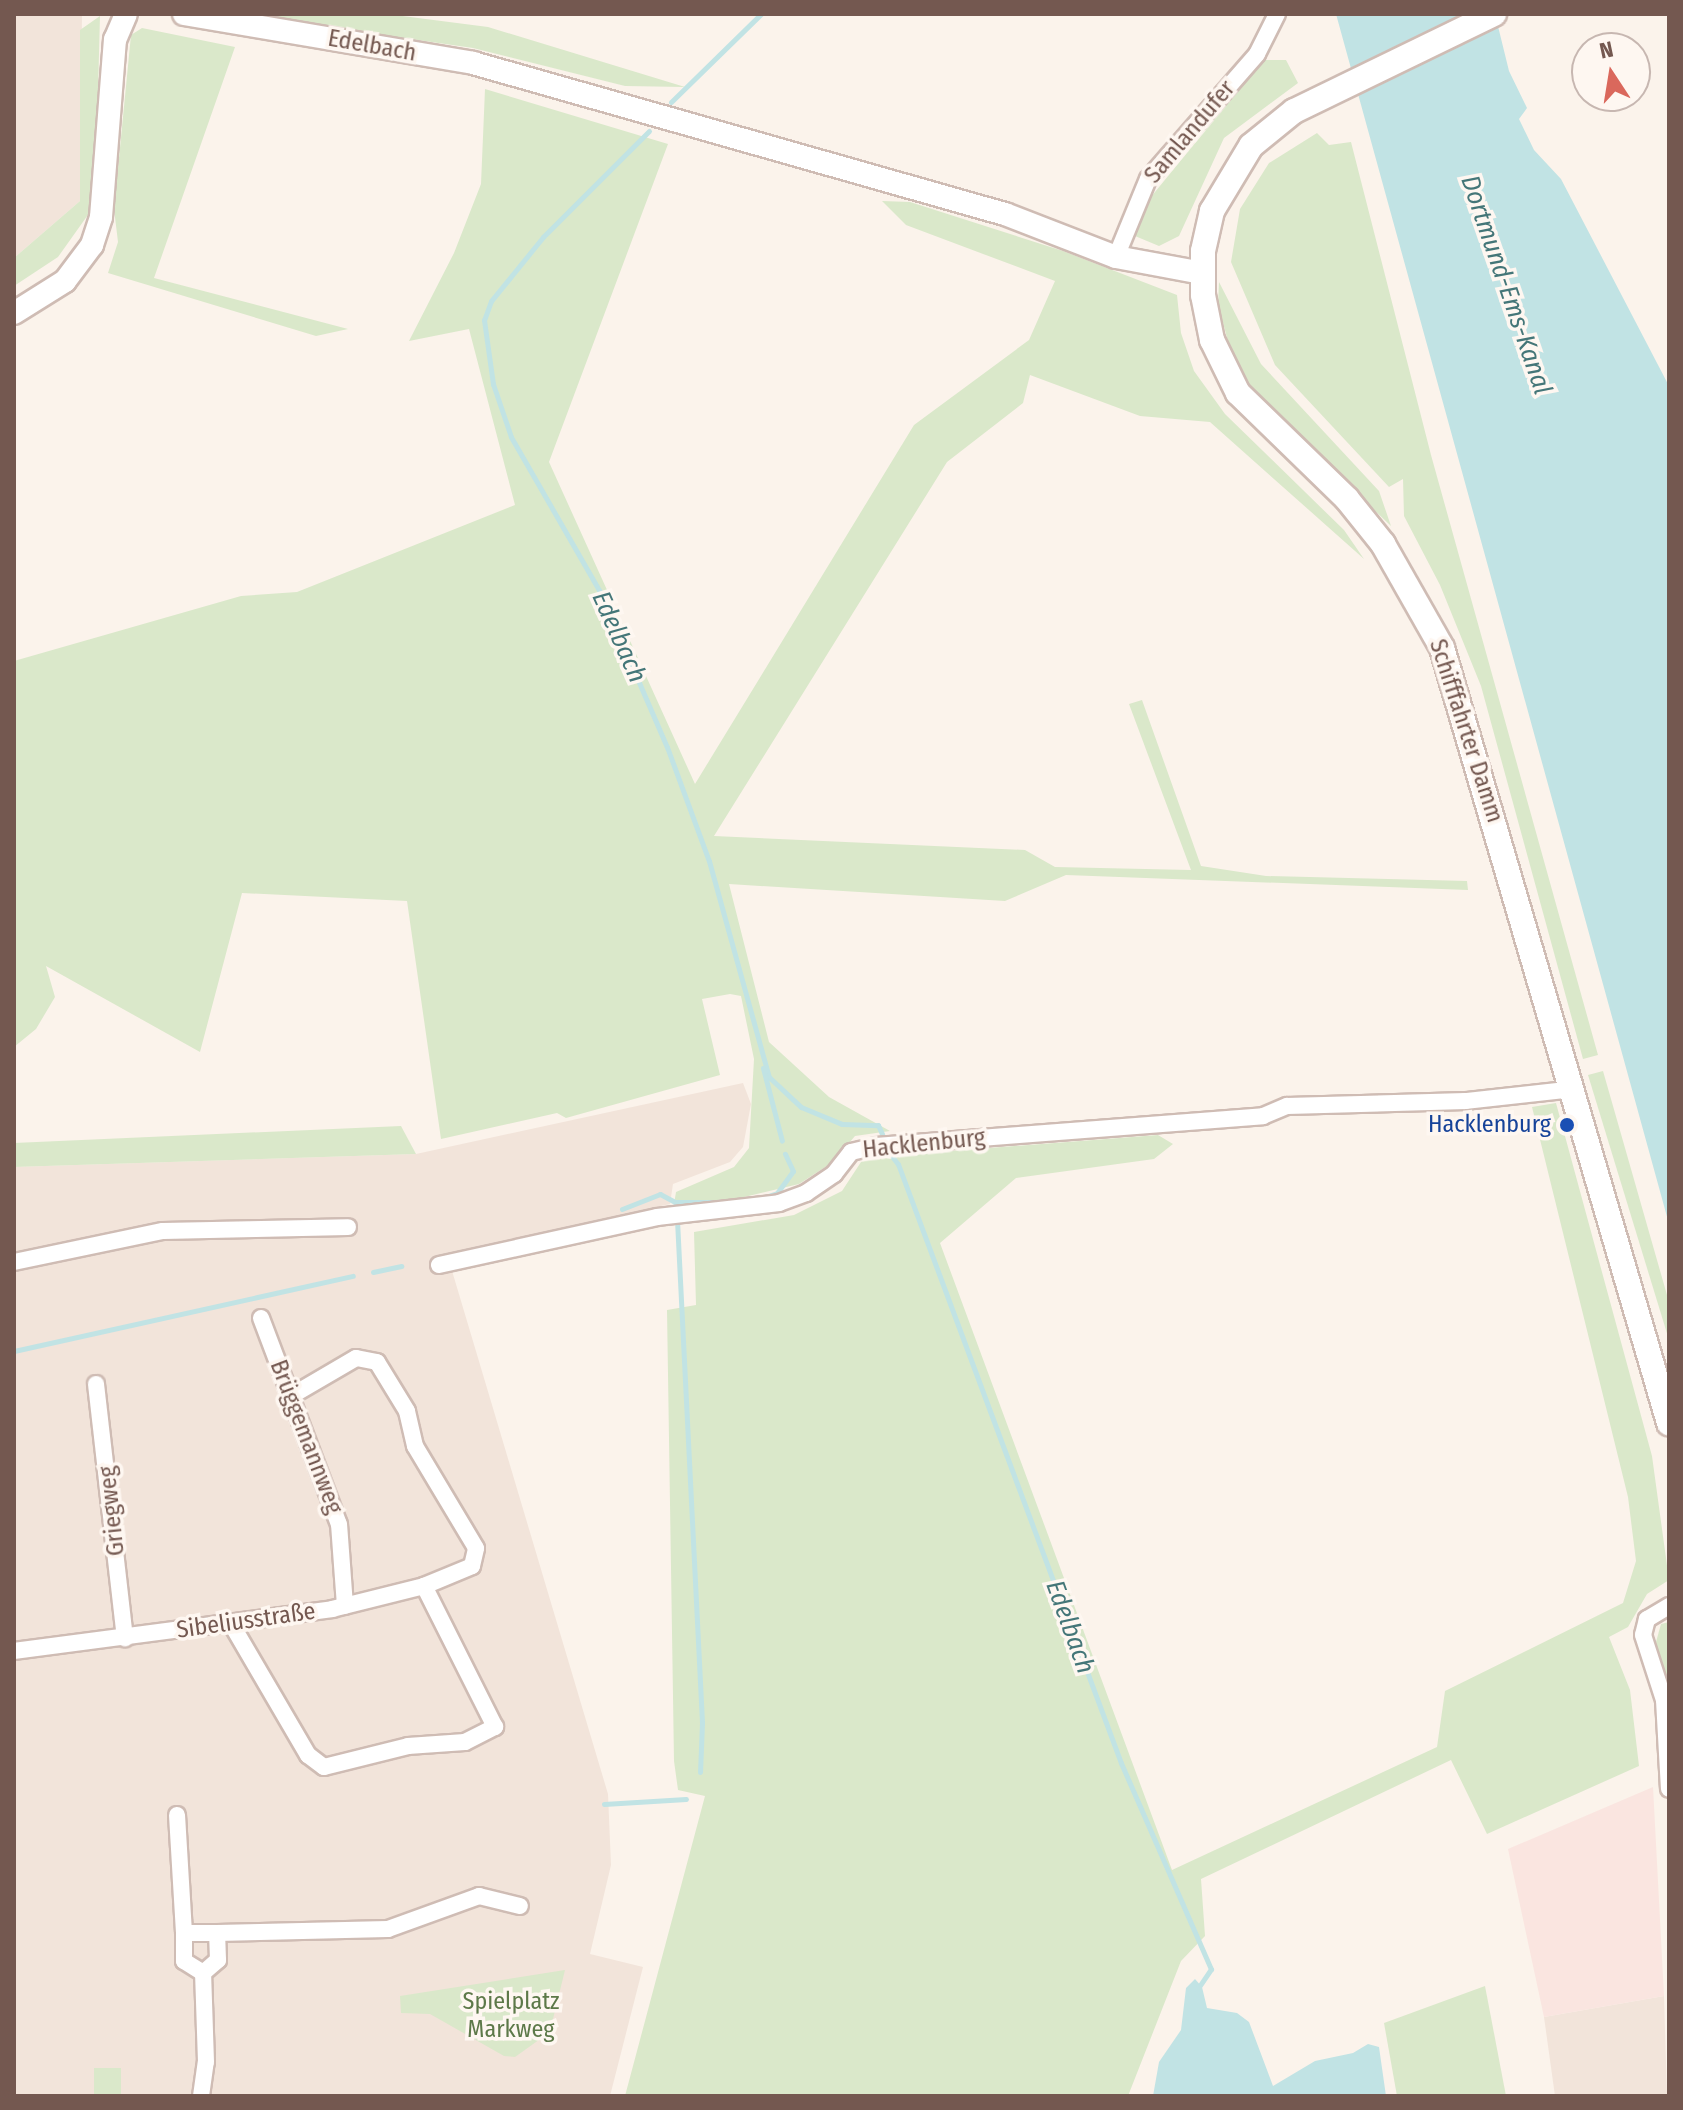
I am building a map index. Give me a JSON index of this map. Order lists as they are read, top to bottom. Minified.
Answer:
{"streets":{"main road":["Schifffahrter Damm"],"street":["Edelbach","Samlandufer","Hacklenburg","Brüggemannweg","Griegweg","Sibeliusstraße"]},"crossings":[["Edelbach","Samlandufer"],["Edelbach","Schifffahrter Damm"],["Schifffahrter Damm","Hacklenburg"],["Brüggemannweg","Sibeliusstraße"],["Griegweg","Sibeliusstraße"]],"water":["Dortmund-Ems-Kanal","Edelbach"],"parks":["Spielplatz Markweg"],"places":["Hacklenburg"],"north":"top"}
